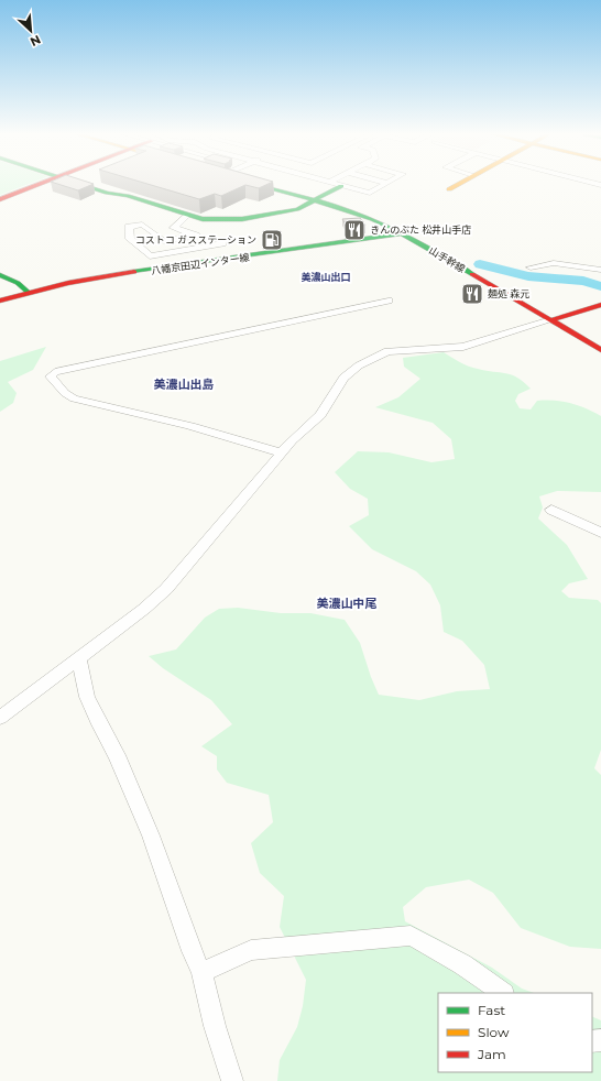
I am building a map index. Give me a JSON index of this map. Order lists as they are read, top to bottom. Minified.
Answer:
{"streets":{"street":["山手幹線","八幡京田辺インター線"]},"crossings":[["山手幹線","八幡京田辺インター線"]],"districts":["美濃山出口","美濃山出島","美濃山中尾"],"places":{"restaurant":["きんのぶた 松井山手店","麺処 森元"],"fuel station":["コストコ ガスステーション"]},"legend":["Fast","Slow","Jam"],"north":"bottom right"}
